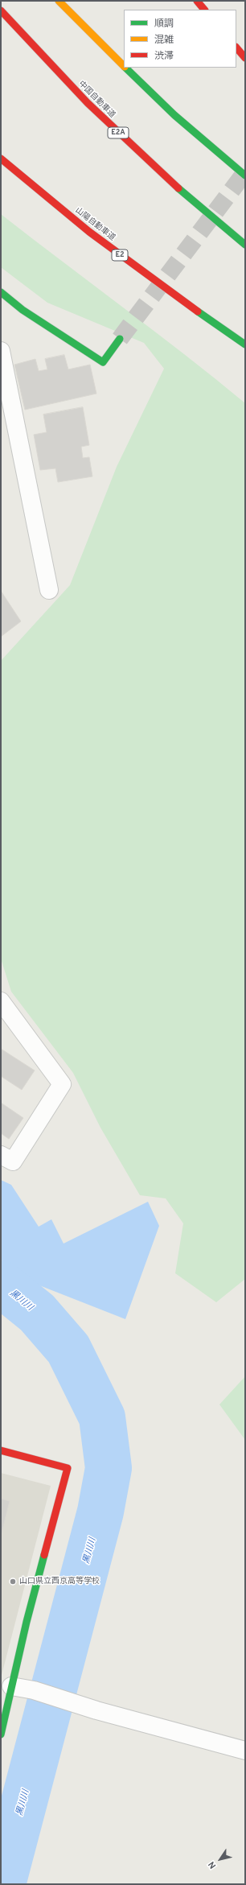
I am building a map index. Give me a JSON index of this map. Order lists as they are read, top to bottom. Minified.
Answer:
{"streets":{"main road":["中国自動車道","E2A","山陽自動車道","E2"]},"water":["黒川川"],"places":["山口県立西京高等学校"],"legend":["順調","混雑","渋滞"],"north":"bottom left"}
